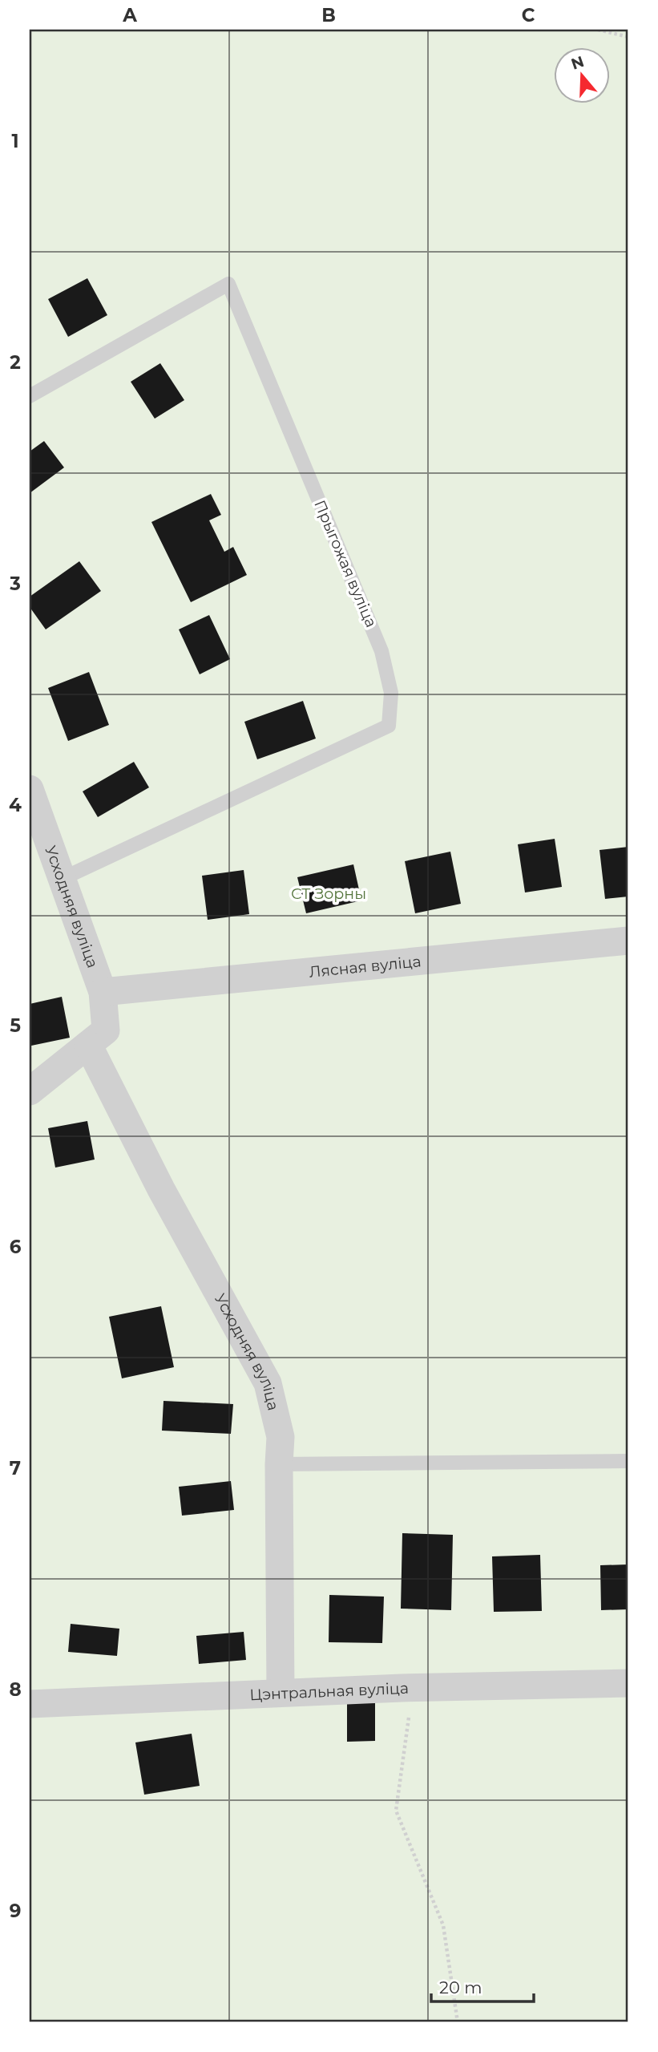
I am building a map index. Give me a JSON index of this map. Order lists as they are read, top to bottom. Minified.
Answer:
{"streets":{"street":["Усходняя вуліца","Лясная вуліца","Цэнтральная вуліца"],"lane":["Прыгожая вуліца"]},"crossings":[["Прыгожая вуліца","Усходняя вуліца"],["Усходняя вуліца","Лясная вуліца"],["Усходняя вуліца","Цэнтральная вуліца"]],"parks":["СТ Зорны"],"scale_bar":"20 m","north":"top","grid":{"columns":["A","B","C"],"rows":["1","2","3","4","5","6","7","8","9"]}}
